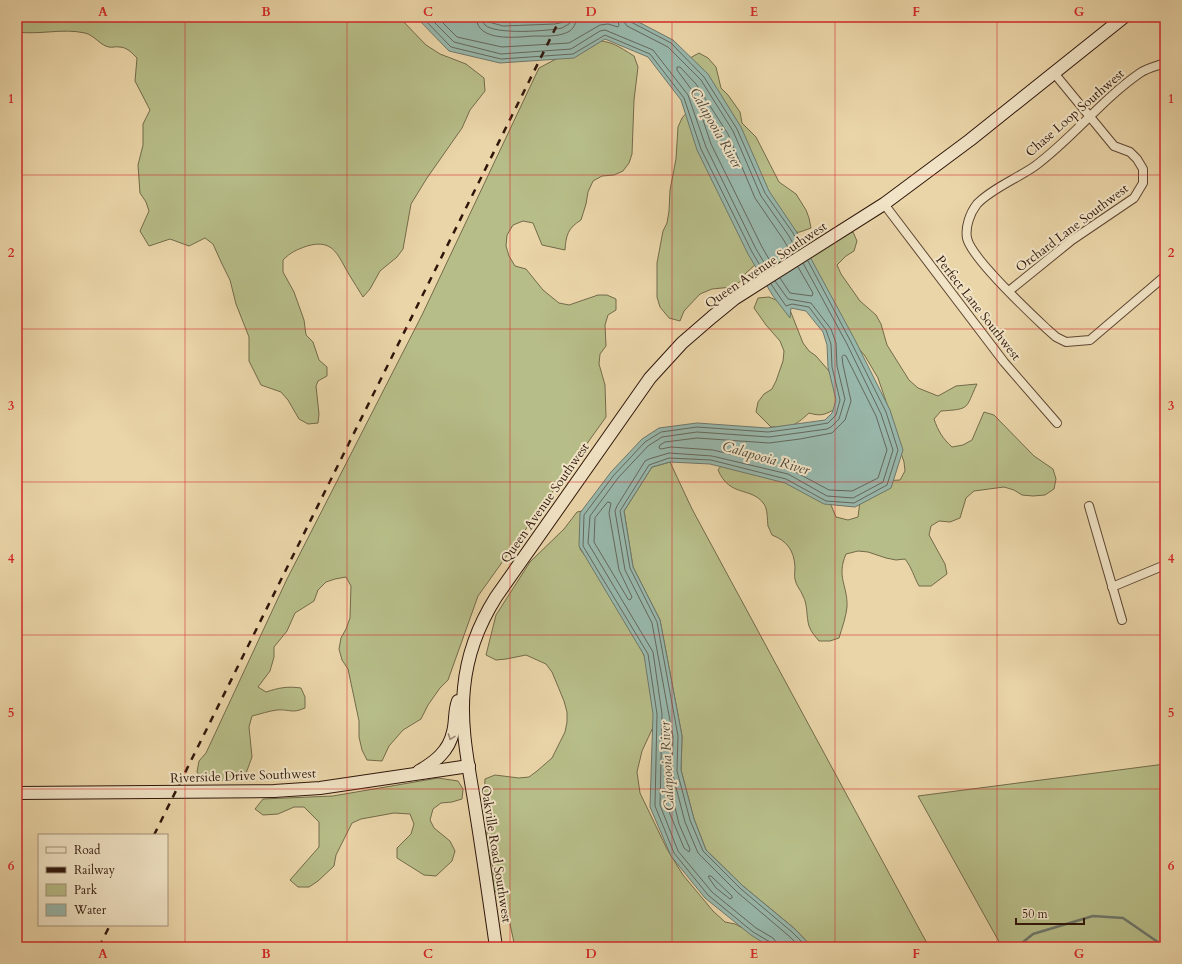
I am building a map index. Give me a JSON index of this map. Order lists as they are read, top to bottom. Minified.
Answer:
{"streets":{"main road":["Queen Avenue Southwest","Riverside Drive Southwest","Oakville Road Southwest"],"street":["Chase Loop Southwest","Orchard Lane Southwest","Perfect Lane Southwest"]},"crossings":[["Chase Loop Southwest","Orchard Lane Southwest"],["Orchard Lane Southwest","Queen Avenue Southwest"],["Queen Avenue Southwest","Perfect Lane Southwest"],["Queen Avenue Southwest","Riverside Drive Southwest"],["Queen Avenue Southwest","Oakville Road Southwest"],["Riverside Drive Southwest","Oakville Road Southwest"]],"water":["Calapooia River"],"legend":["Road","Railway","Park","Water"],"scale_bar":"50 m","grid":{"columns":["A","B","C","D","E","F","G"],"rows":["1","2","3","4","5","6"]}}
